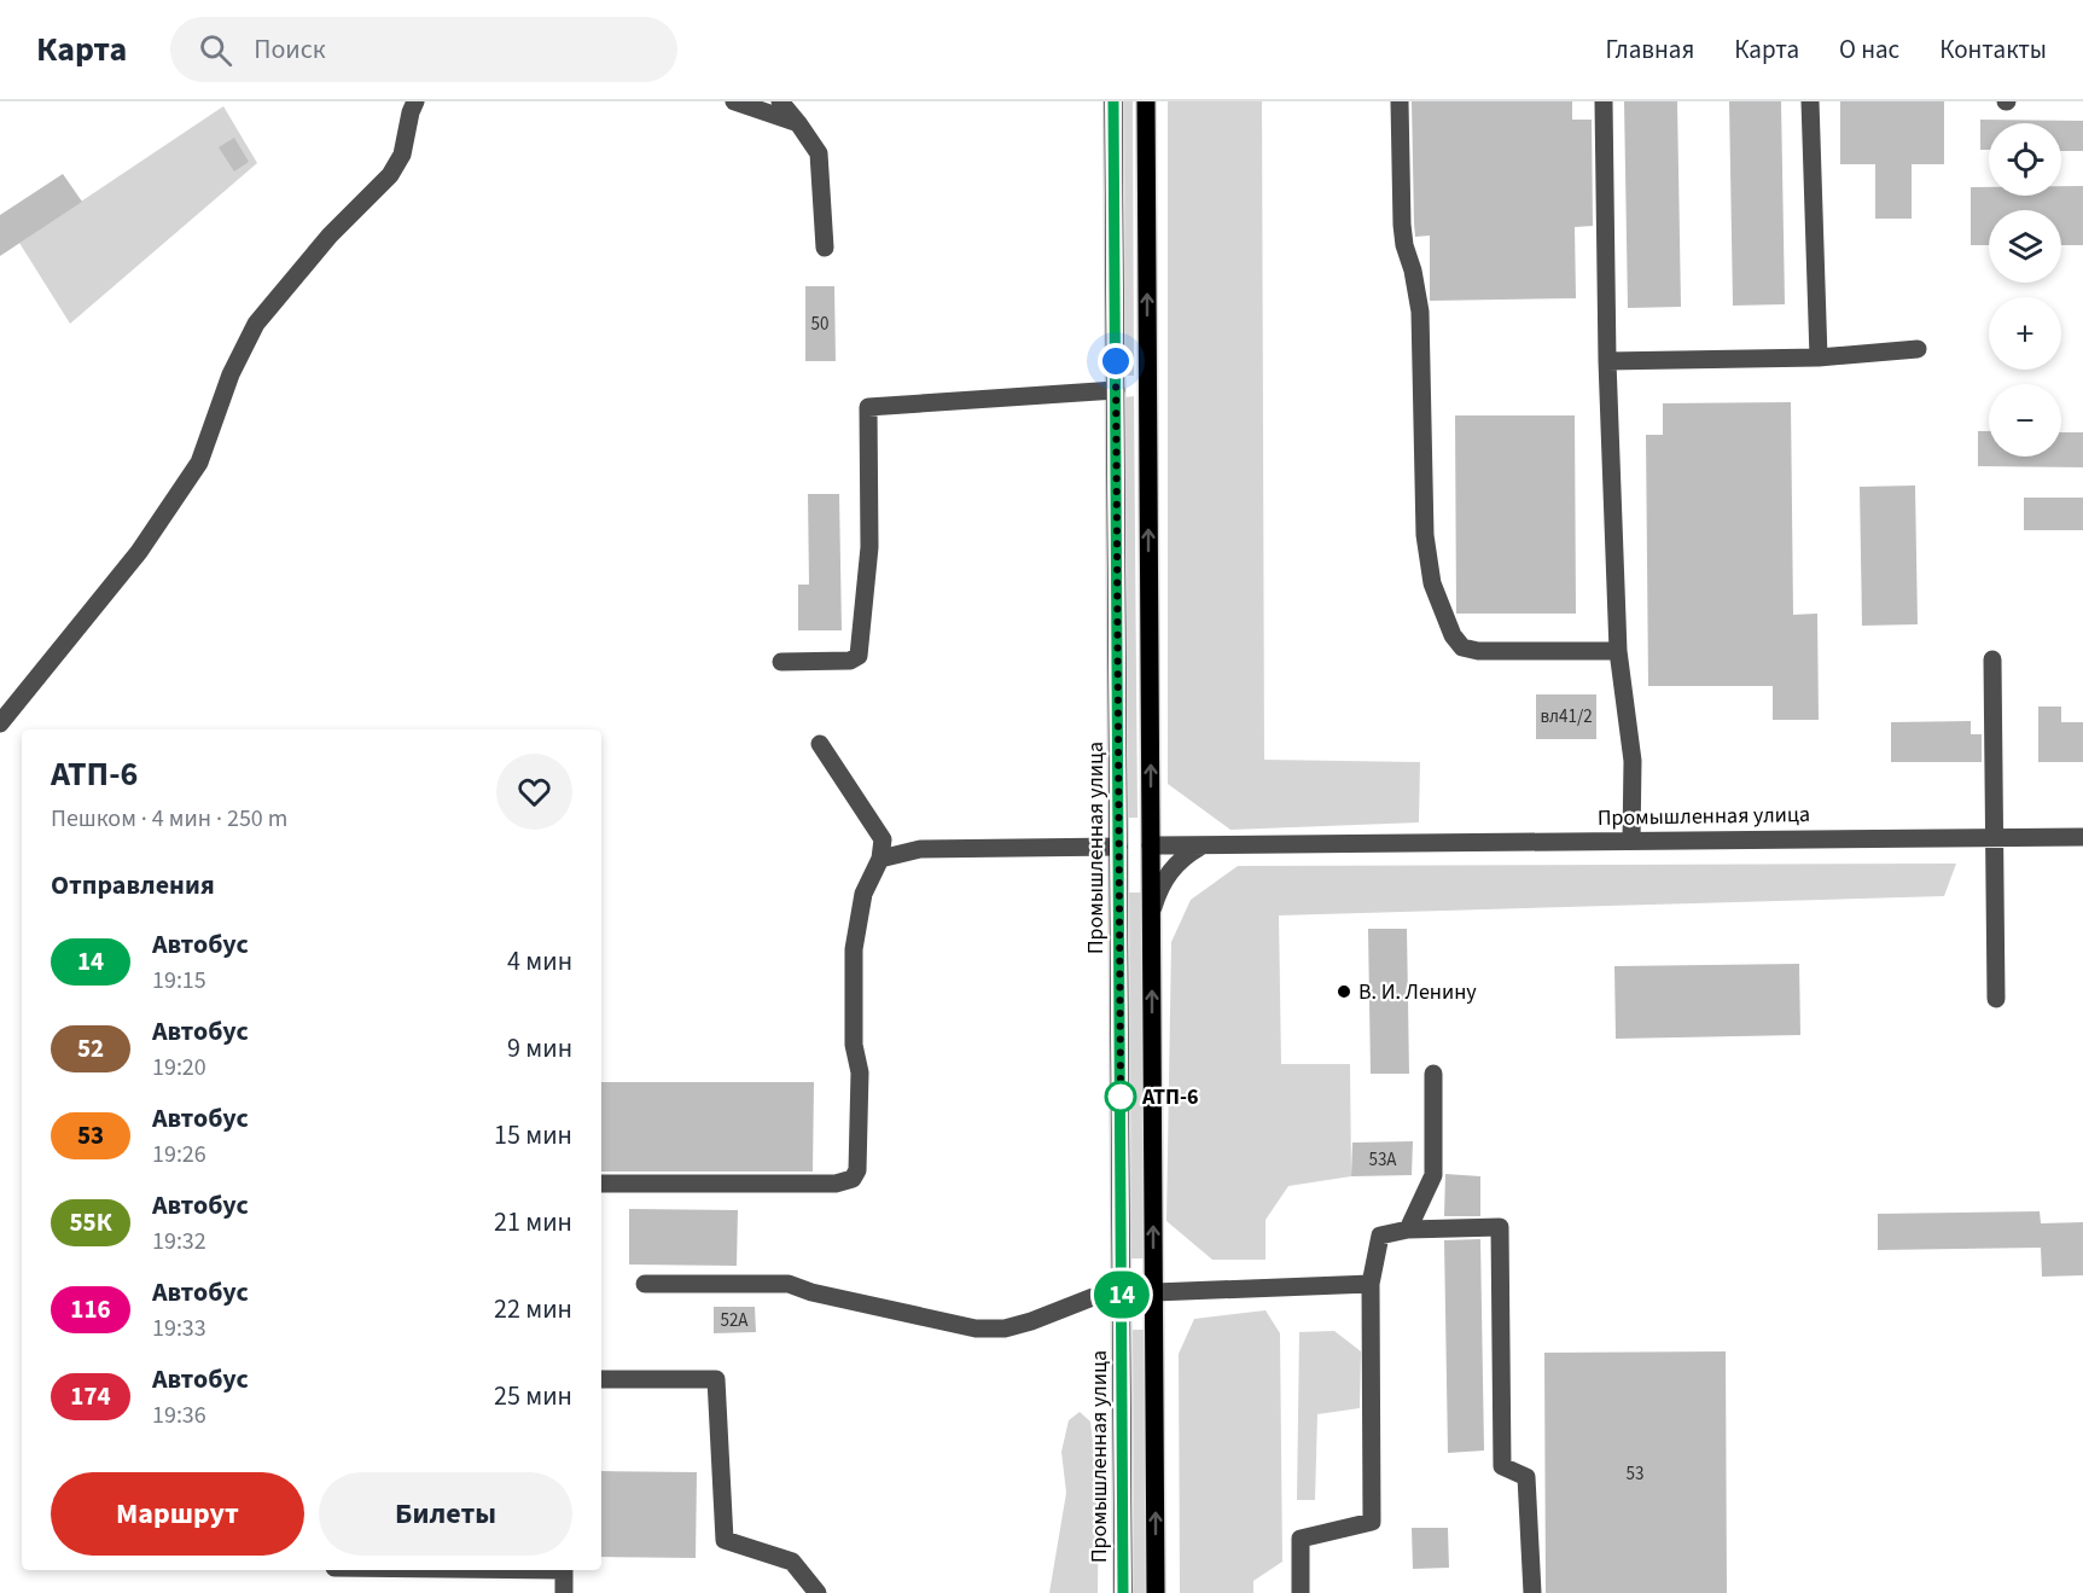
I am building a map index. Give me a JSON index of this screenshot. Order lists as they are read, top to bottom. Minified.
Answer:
{"streets":{"main road":["Промышленная улица"]},"places":["В. И. Ленину","АТП-6"],"lines":["bus line 14"],"house_numbers":["50","вл41/2","53А","52А","53"],"page":{"header":"Карта","search":"Поиск","nav":["Главная","Карта","О нас","Контакты"],"on_map":"14","map_buttons":["+","−"],"heading":[["АТП-6","Пешком · 4 мин · 250 m"],"Отправления"],"list":[{"mark":"14","name":"Автобус","note":"19:15","value":"4 мин"},{"mark":"52","name":"Автобус","note":"19:20","value":"9 мин"},{"mark":"53","name":"Автобус","note":"19:26","value":"15 мин"},{"mark":"55К","name":"Автобус","note":"19:32","value":"21 мин"},{"mark":"116","name":"Автобус","note":"19:33","value":"22 мин"},{"mark":"174","name":"Автобус","note":"19:36","value":"25 мин"}],"buttons":["Маршрут","Билеты"]}}
